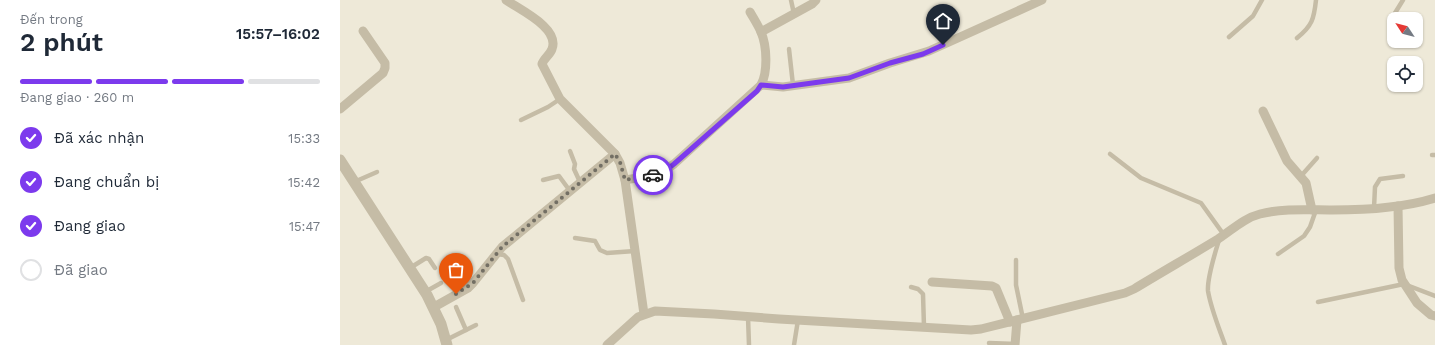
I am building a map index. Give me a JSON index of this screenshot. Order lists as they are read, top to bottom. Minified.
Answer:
{"north":"top left","page":{"heading":["2 phút","Đến trong","15:57–16:02"],"bar":"Đang giao · 260 m","list":[["Đã xác nhận","15:33"],["Đang chuẩn bị","15:42"],["Đang giao","15:47"],"Đã giao"]}}
